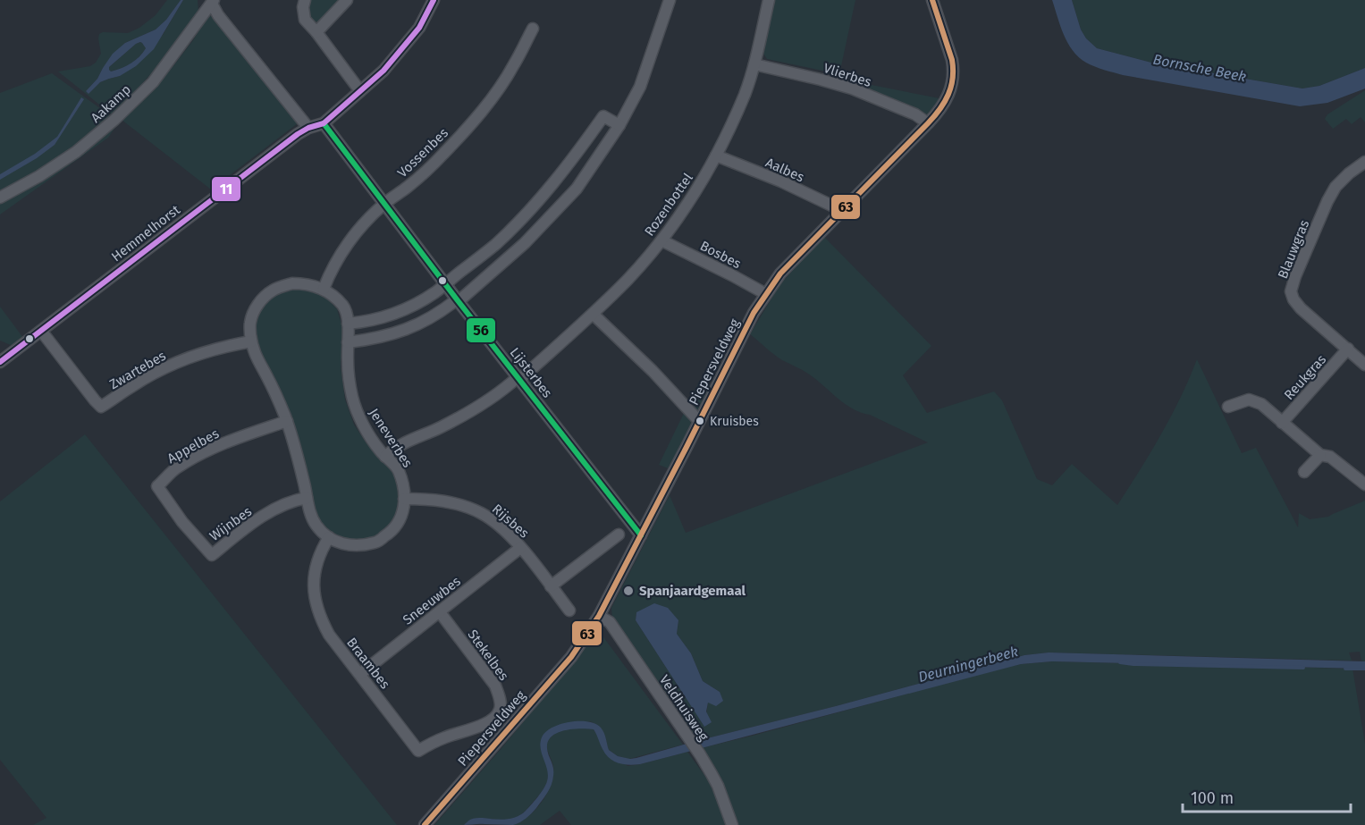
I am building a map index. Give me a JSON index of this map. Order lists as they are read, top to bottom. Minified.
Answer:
{"streets":{"street":["Vlierbes","Aakamp","Vossenbes","Aalbes","Rozenbottel","Hemmelhorst","Blauwgras","Bosbes","Piepersveldweg","Zwartebes","Lijsterbes","Reukgras","Jeneverbes","Appelbes","Rijsbes","Wijnbes","Sneeuwbes","Stekelbes","Braambes","Veldhuisweg"]},"crossings":[["Vlierbes","Rozenbottel"],["Vlierbes","Piepersveldweg"],["Vossenbes","Lijsterbes"],["Vossenbes","Jeneverbes"],["Aalbes","Rozenbottel"],["Aalbes","Piepersveldweg"],["Rozenbottel","Bosbes"],["Rozenbottel","Lijsterbes"],["Rozenbottel","Jeneverbes"],["Hemmelhorst","Zwartebes"],["Hemmelhorst","Lijsterbes"],["Blauwgras","Reukgras"],["Bosbes","Piepersveldweg"],["Piepersveldweg","Lijsterbes"],["Piepersveldweg","Veldhuisweg"],["Zwartebes","Jeneverbes"],["Jeneverbes","Appelbes"],["Jeneverbes","Rijsbes"],["Jeneverbes","Wijnbes"],["Jeneverbes","Braambes"],["Appelbes","Wijnbes"],["Rijsbes","Sneeuwbes"],["Sneeuwbes","Stekelbes"],["Sneeuwbes","Braambes"],["Stekelbes","Braambes"]],"water":["Bornsche Beek","Deurningerbeek"],"places":["Kruisbes","Spanjaardgemaal"],"lines":["transit line 11","transit line 63","transit line 56"],"scale_bar":"100 m"}
